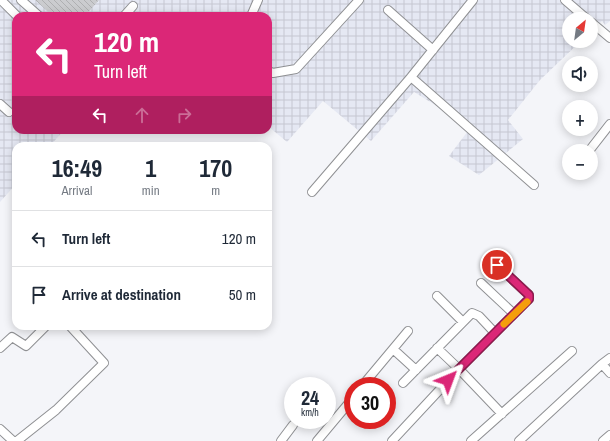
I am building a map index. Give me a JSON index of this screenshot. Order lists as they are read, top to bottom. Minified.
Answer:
{"north":"top right","page":{"map_buttons":["+","−"],"turn":["120 m","Turn left"],"eta":["16:49","Arrival","1","min","170","m"],"list":[{"name":"Turn left","value":"120 m"},{"name":"Arrive at destination","value":"50 m"}],"speed":"24 km/h","limit":"30"}}
